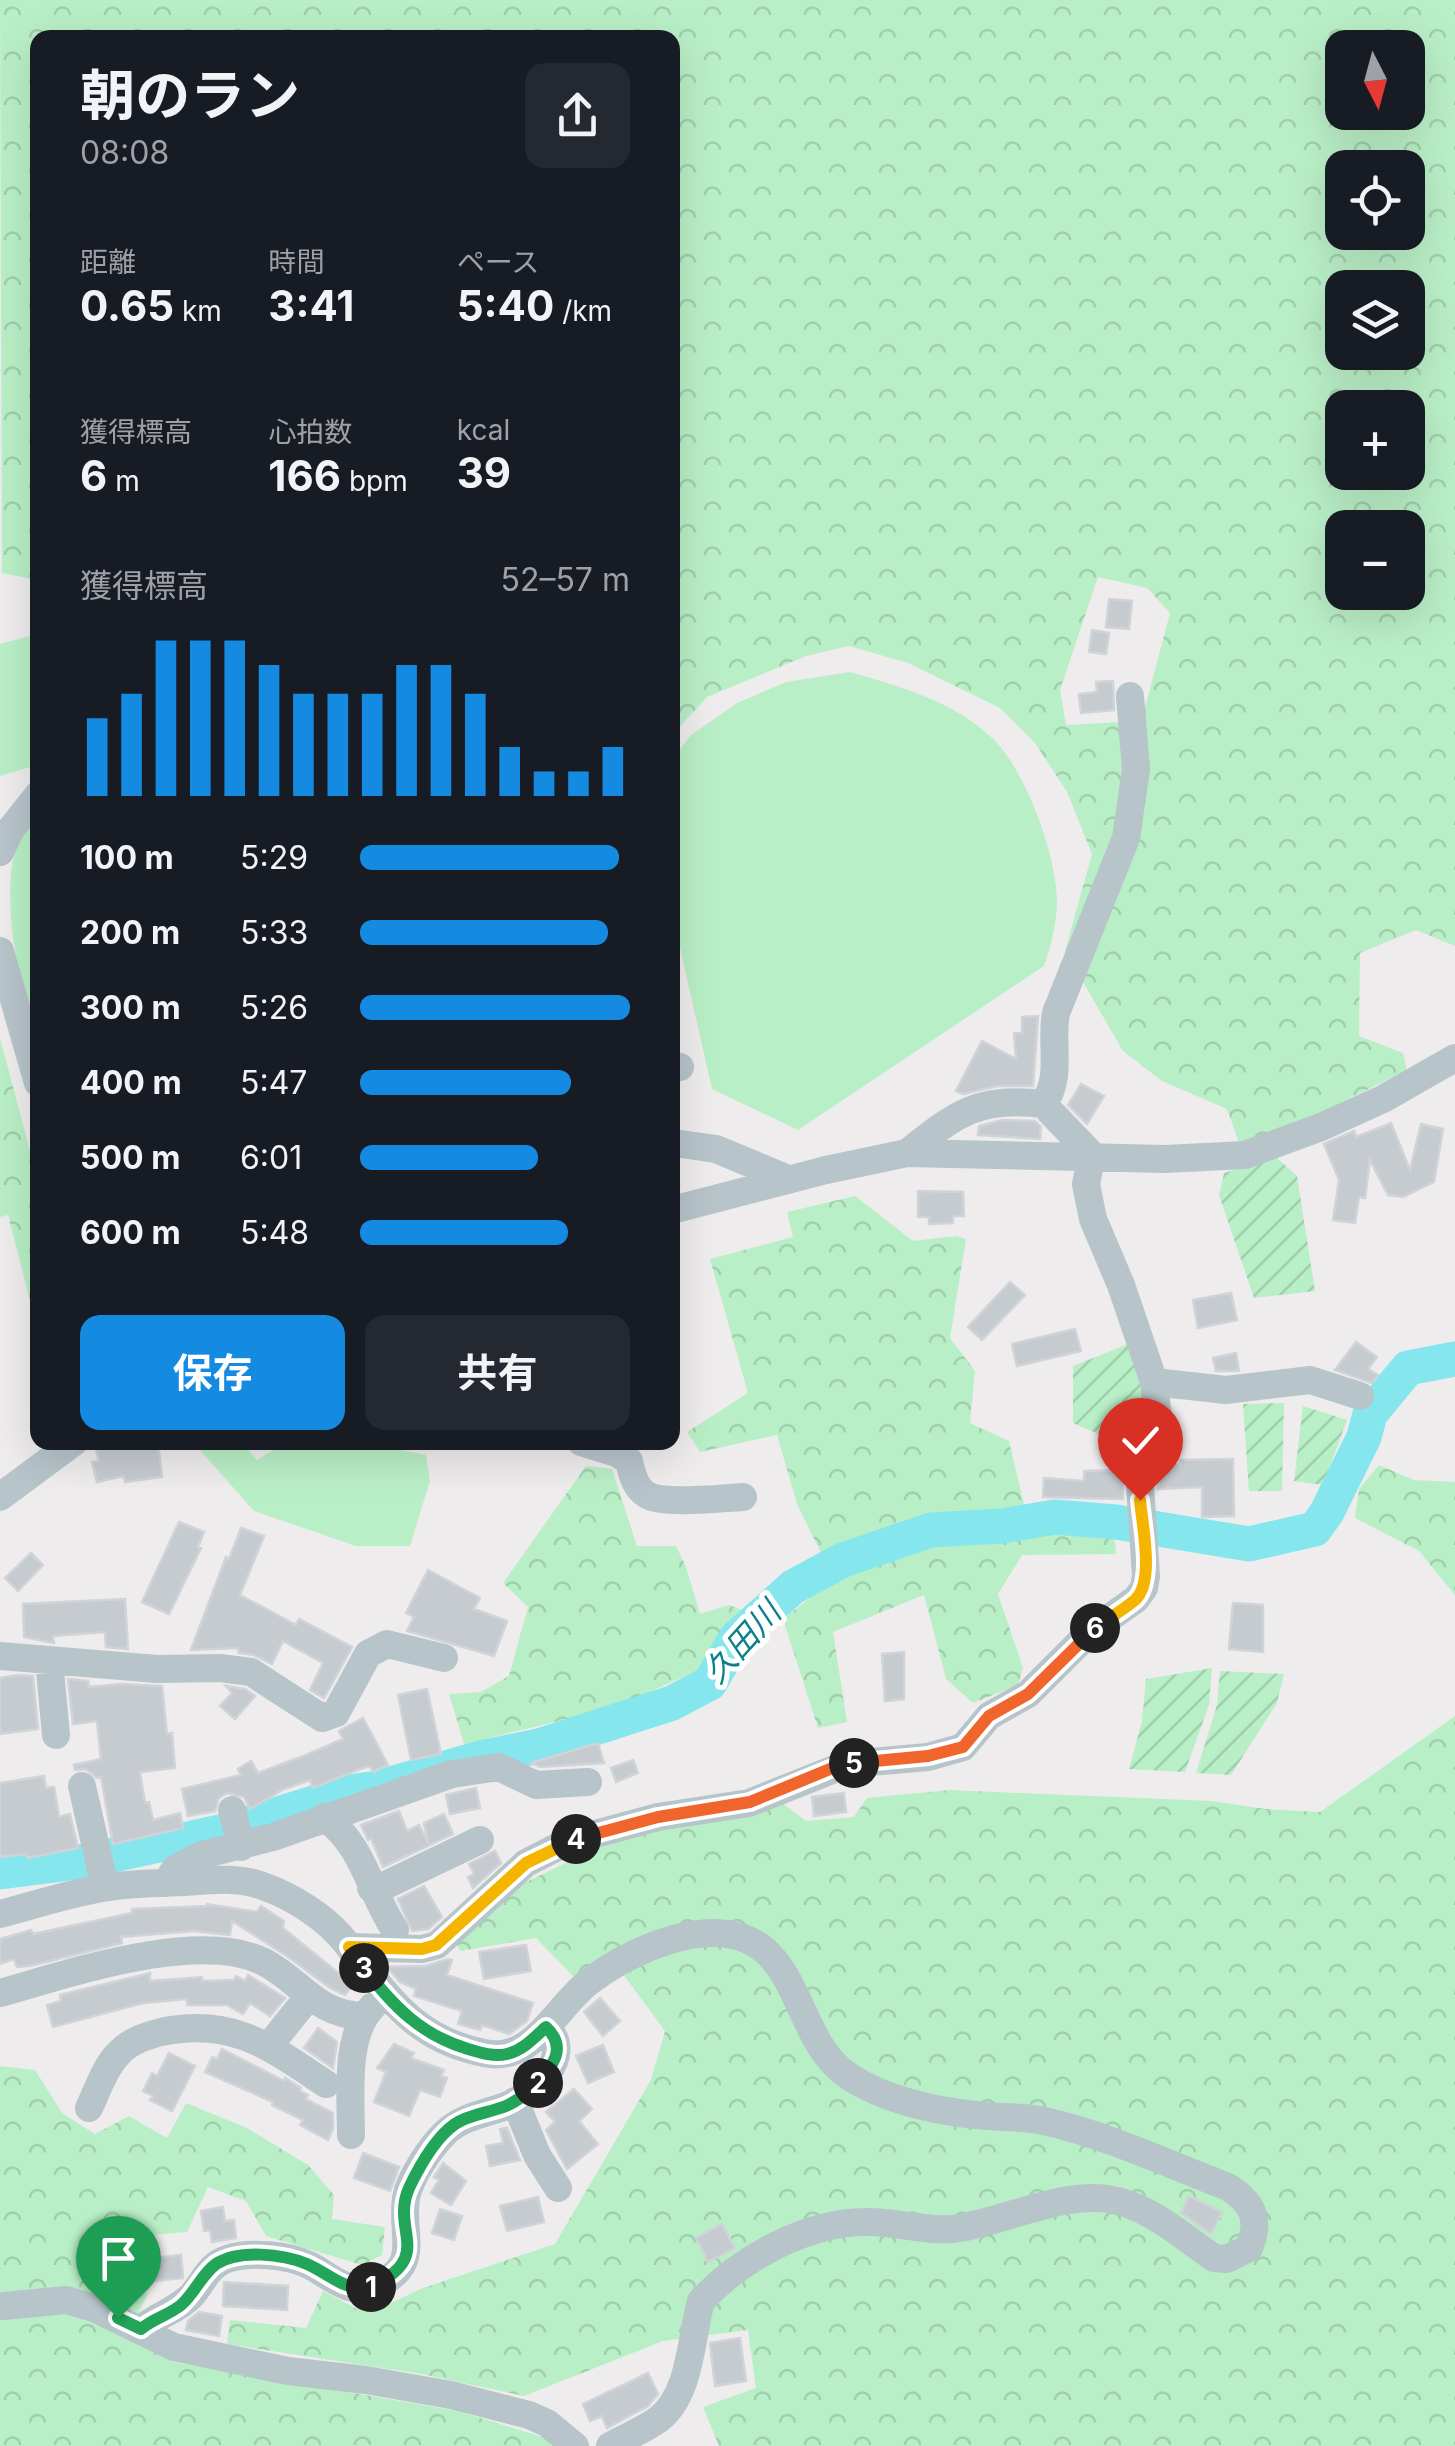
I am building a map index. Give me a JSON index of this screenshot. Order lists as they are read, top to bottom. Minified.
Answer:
{"water":["久田川"],"north":"bottom","page":{"map_buttons":["+","−"],"heading":["朝のラン","08:08"],"stats":[["距離","0.65 km"],["時間","3:41"],["ペース","5:40 /km"],["獲得標高","6 m"],["心拍数","166 bpm"],["kcal","39"]],"chart":["獲得標高","52–57 m"],"list":[{"name":"100 m","note":"5:29"},{"name":"200 m","note":"5:33"},{"name":"300 m","note":"5:26"},{"name":"400 m","note":"5:47"},{"name":"500 m","note":"6:01"},{"name":"600 m","note":"5:48"}],"buttons":["保存","共有"],"pins":["6","5","4","3","2","1"]}}
